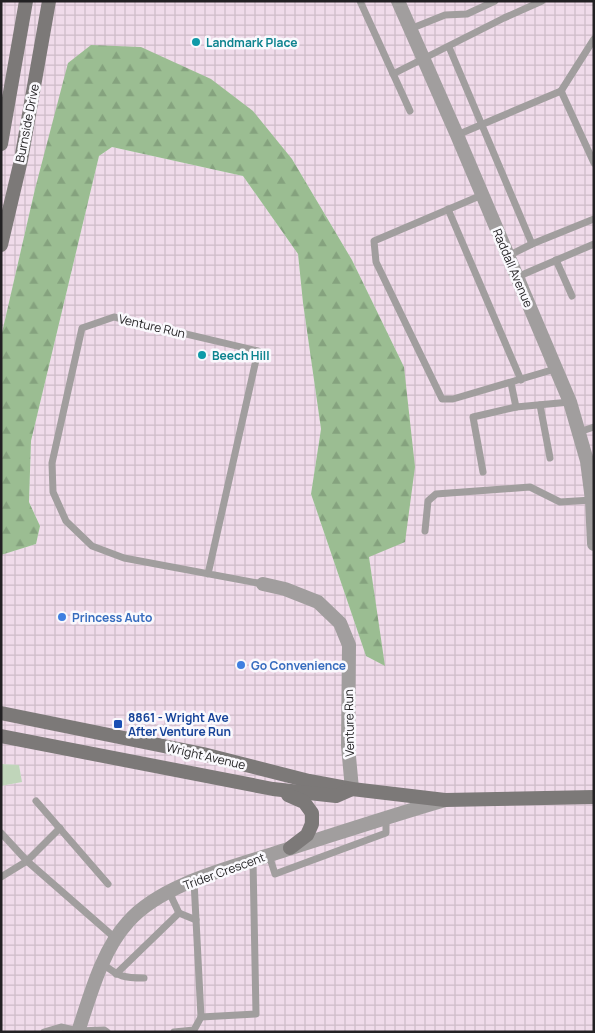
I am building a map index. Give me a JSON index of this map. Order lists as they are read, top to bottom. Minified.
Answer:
{"streets":{"main road":["Burnside Drive","Wright Avenue"],"street":["Raddall Avenue","Venture Run","Trider Crescent"]},"crossings":[["Venture Run","Wright Avenue"],["Wright Avenue","Trider Crescent"]],"places":{"other":["Landmark Place","Beech Hill","Princess Auto","Go Convenience"],"transit":["8861 - Wright Ave After Venture Run"]}}
